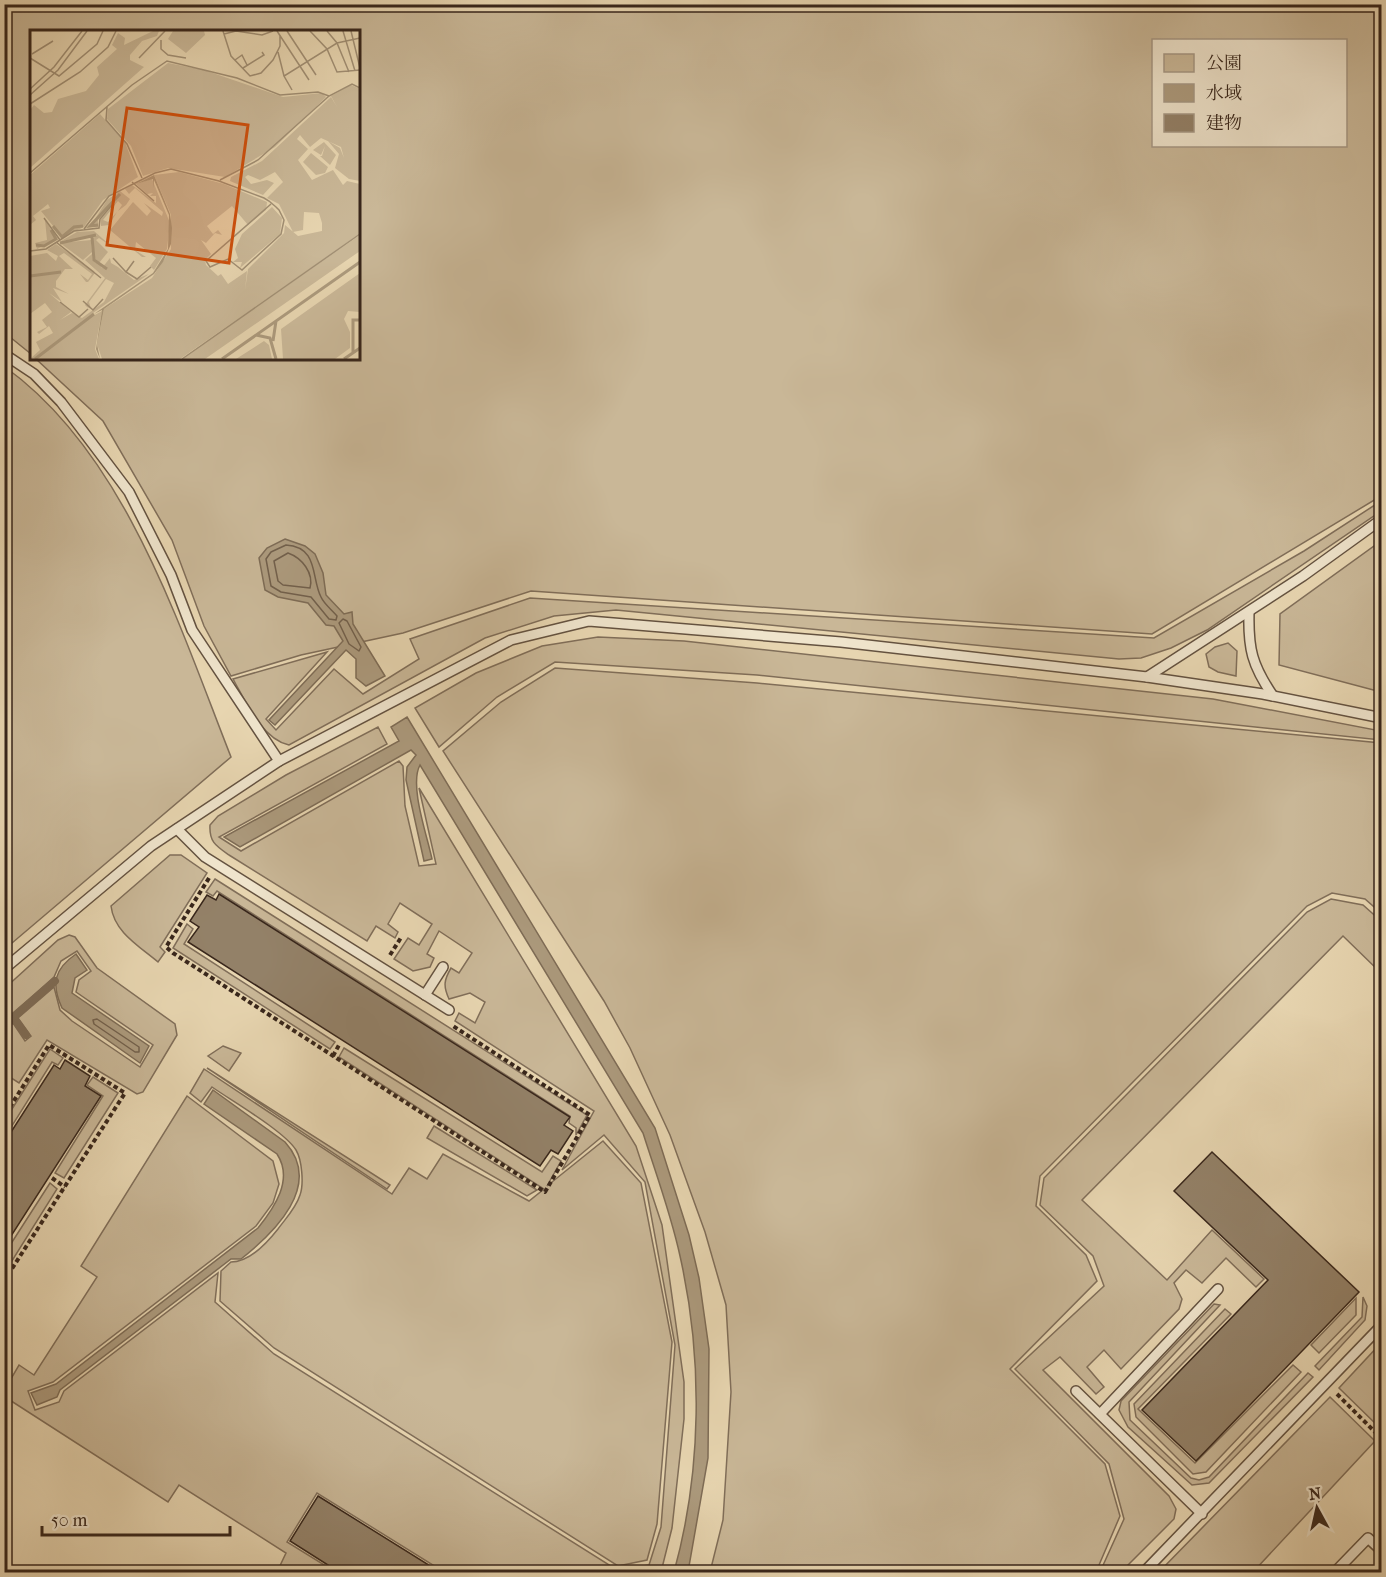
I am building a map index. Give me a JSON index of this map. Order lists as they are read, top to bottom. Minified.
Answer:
{"legend":["公園","水域","建物"],"scale_bar":"50 m","north":"top"}
